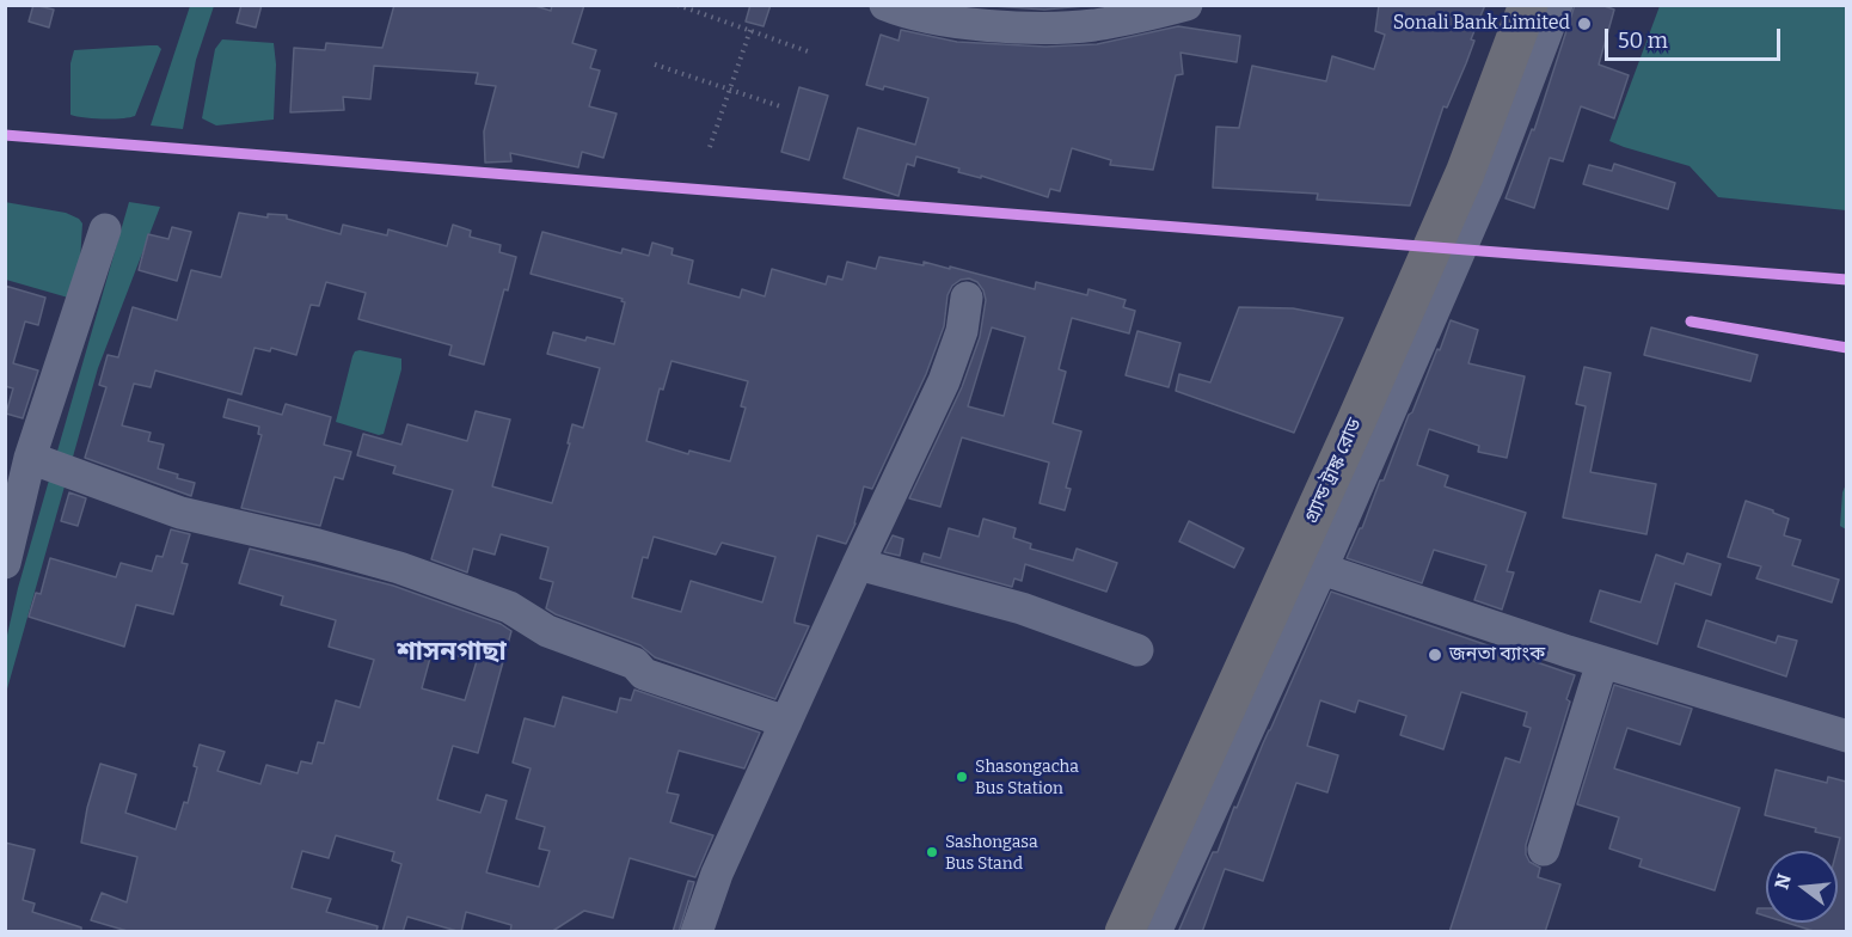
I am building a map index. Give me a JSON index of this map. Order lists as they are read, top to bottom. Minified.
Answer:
{"streets":{"highway":["গ্র্যান্ড ট্রাঙ্ক রোড"]},"districts":["শাসনগাছা"],"places":["Sonali Bank Limited","জনতা ব্যাংক","Shasongacha Bus Station","Sashongasa Bus Stand"],"scale_bar":"50 m","north":"left"}
